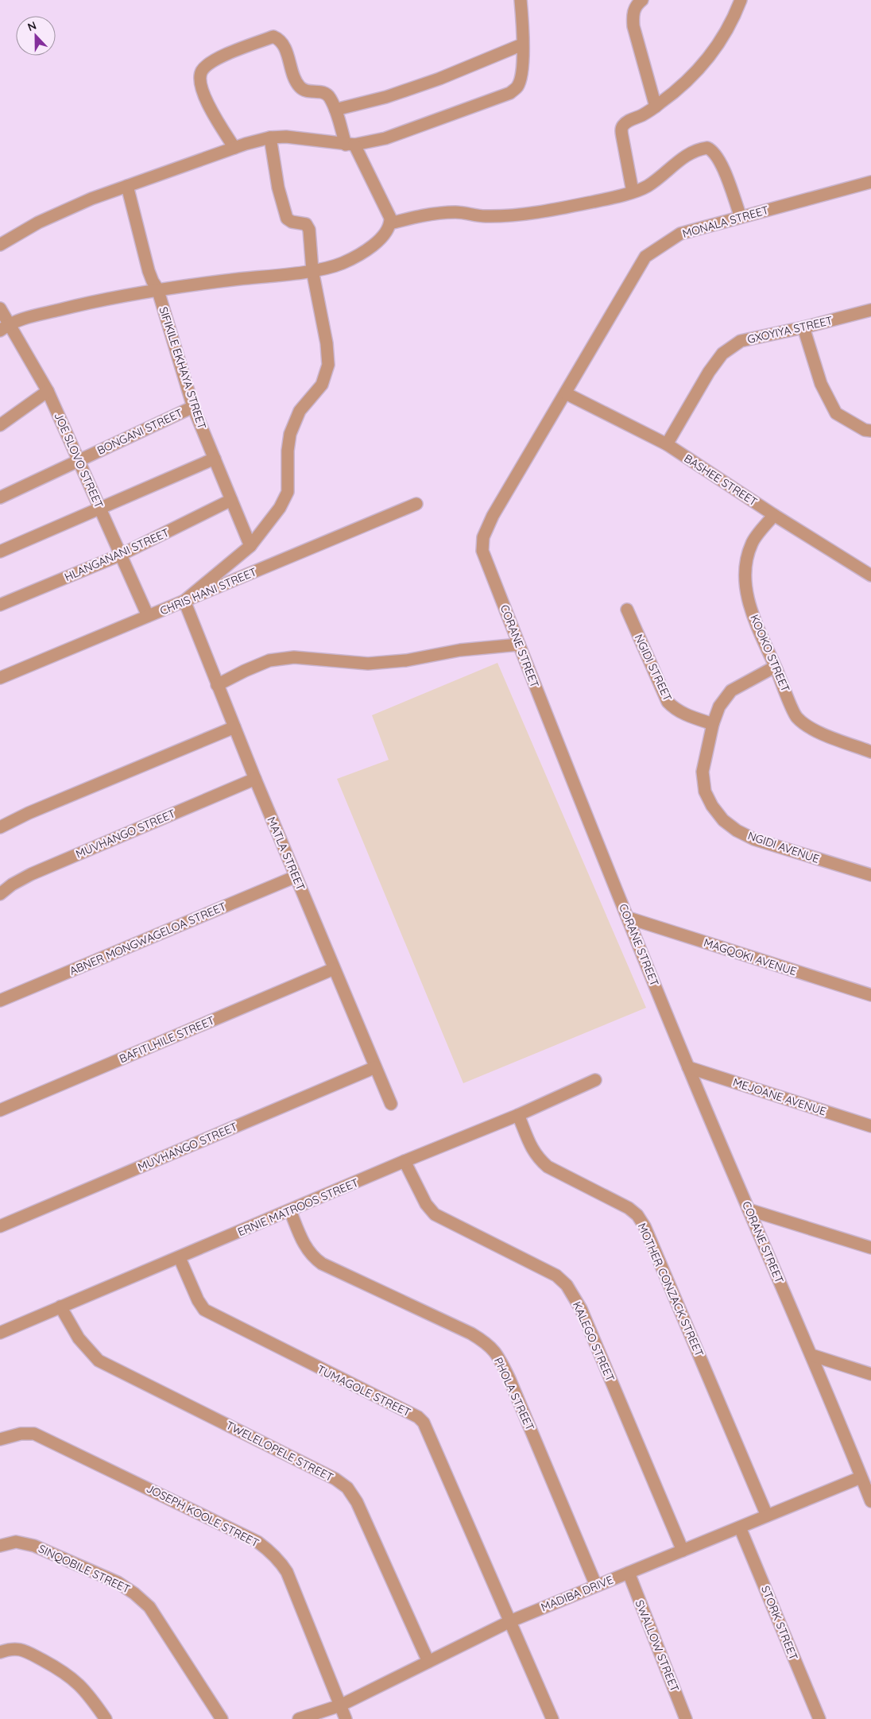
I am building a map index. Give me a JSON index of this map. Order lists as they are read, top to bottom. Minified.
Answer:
{"streets":{"street":["MONALA STREET","GXOYIYA STREET","SIFIKILE EKHAYA STREET","BONGANI STREET","JOE SLOVO STREET","BASHEE STREET","HLANGANANI STREET","CHRIS HANI STREET","CORANE STREET","KOOKO STREET","NGIDI STREET","MUVHANGO STREET","NGIDI AVENUE","MATLA STREET","ABNER MONGWAGELOA STREET","MAGQOKI AVENUE","BAFITLHILE STREET","MEJOANE AVENUE","ERNIE MATROOS STREET","MOTHER CONZACK STREET","KALEGO STREET","TUMAGOLE STREET","PHOLA STREET","TWELELOPELE STREET","JOSEPH KOOLE STREET","SINQOBILE STREET","MADIBA DRIVE","STORK STREET","SWALLOW STREET"]},"crossings":[["MONALA STREET","BASHEE STREET"],["MONALA STREET","CORANE STREET"],["GXOYIYA STREET","BASHEE STREET"],["SIFIKILE EKHAYA STREET","BONGANI STREET"],["SIFIKILE EKHAYA STREET","HLANGANANI STREET"],["BONGANI STREET","JOE SLOVO STREET"],["JOE SLOVO STREET","HLANGANANI STREET"],["JOE SLOVO STREET","CHRIS HANI STREET"],["BASHEE STREET","CORANE STREET"],["BASHEE STREET","KOOKO STREET"],["CHRIS HANI STREET","MATLA STREET"],["CORANE STREET","MAGQOKI AVENUE"],["CORANE STREET","MEJOANE AVENUE"],["CORANE STREET","MADIBA DRIVE"],["KOOKO STREET","NGIDI AVENUE"],["NGIDI STREET","NGIDI AVENUE"],["MUVHANGO STREET","MATLA STREET"],["MATLA STREET","ABNER MONGWAGELOA STREET"],["MATLA STREET","BAFITLHILE STREET"],["ERNIE MATROOS STREET","MOTHER CONZACK STREET"],["ERNIE MATROOS STREET","KALEGO STREET"],["ERNIE MATROOS STREET","TUMAGOLE STREET"],["ERNIE MATROOS STREET","PHOLA STREET"],["ERNIE MATROOS STREET","TWELELOPELE STREET"],["MOTHER CONZACK STREET","MADIBA DRIVE"],["KALEGO STREET","MADIBA DRIVE"],["TUMAGOLE STREET","MADIBA DRIVE"],["PHOLA STREET","MADIBA DRIVE"],["TWELELOPELE STREET","MADIBA DRIVE"],["JOSEPH KOOLE STREET","MADIBA DRIVE"],["MADIBA DRIVE","STORK STREET"],["MADIBA DRIVE","SWALLOW STREET"]],"north":"top"}
